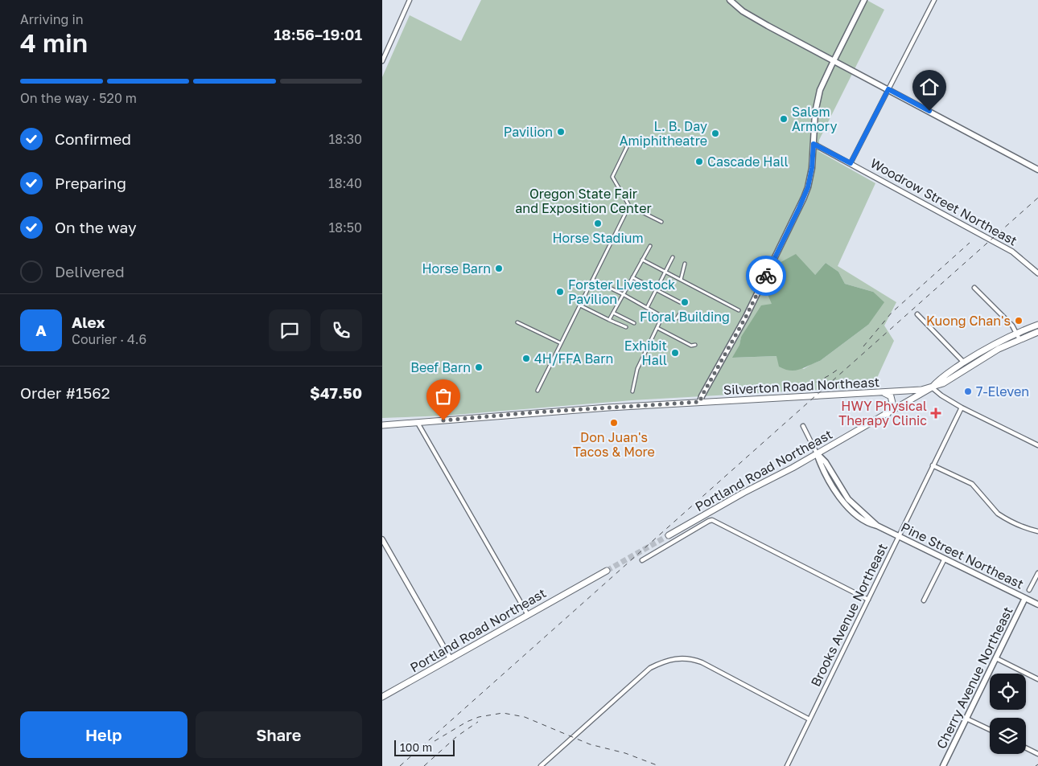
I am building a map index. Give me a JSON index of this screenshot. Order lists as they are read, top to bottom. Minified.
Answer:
{"streets":{"main road":["Silverton Road Northeast","Portland Road Northeast","Pine Street Northeast","Cherry Avenue Northeast"],"street":["Woodrow Street Northeast","Brooks Avenue Northeast"]},"crossings":[["Silverton Road Northeast","Portland Road Northeast"],["Portland Road Northeast","Pine Street Northeast"],["Pine Street Northeast","Brooks Avenue Northeast"],["Pine Street Northeast","Cherry Avenue Northeast"]],"parks":["Oregon State Fair and Exposition Center"],"places":{"other":["Salem Armory","Pavilion","L. B. Day Amiphitheatre","Cascade Hall","Horse Stadium","Horse Barn","Forster Livestock Pavilion","Floral Building","Kuong Chan's","Exhibit Hall","4H/FFA Barn","Beef Barn","7-Eleven","Don Juan's Tacos & More"],"health":["HWY Physical Therapy Clinic"]},"scale_bar":"100 m","page":{"heading":["4 min","Arriving in","18:56–19:01"],"panel":["Alex","Courier · 4.6","Order #1562","$47.50"],"bar":"On the way · 520 m","list":[["Confirmed","18:30"],["Preparing","18:40"],["On the way","18:50"],"Delivered"],"round":"A","buttons":["Help","Share"],"scale":"100 m"}}
